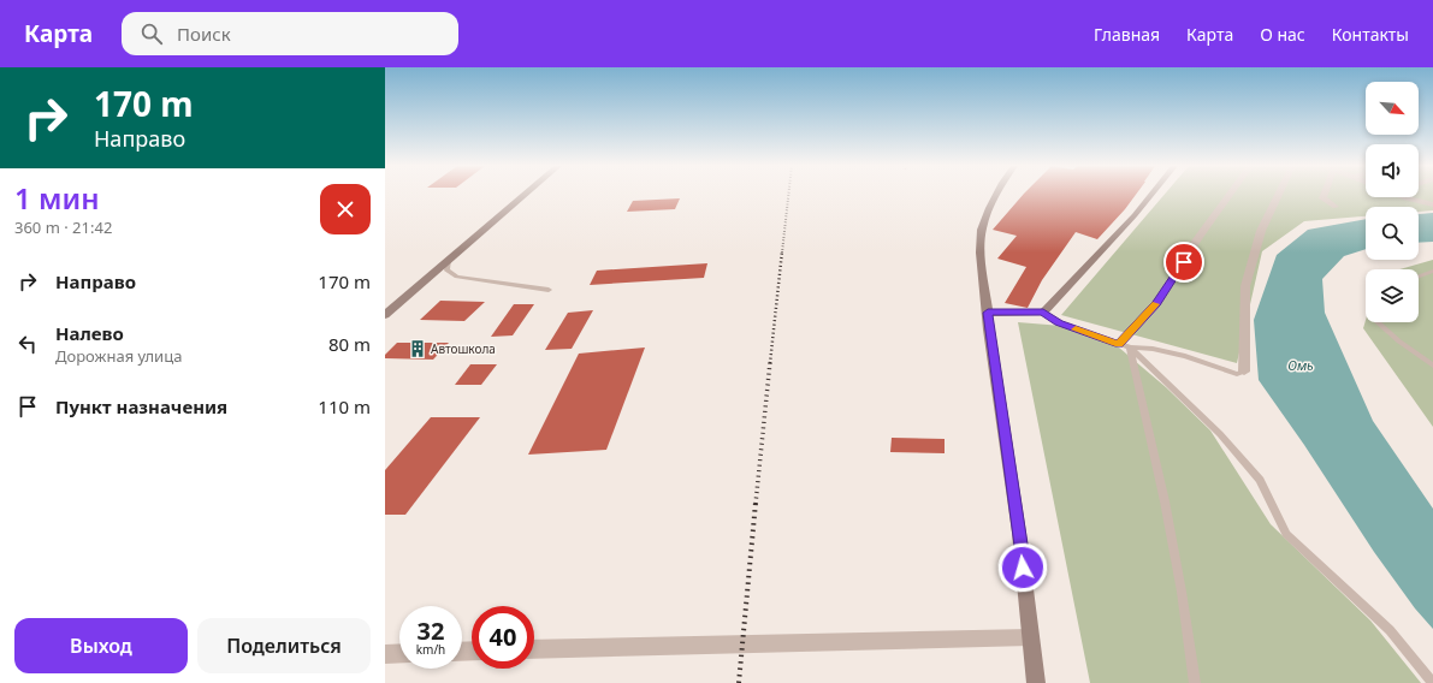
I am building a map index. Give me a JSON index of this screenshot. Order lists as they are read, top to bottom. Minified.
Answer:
{"water":["Омь"],"places":{"building":["Автошкола"]},"north":"bottom right","page":{"header":"Карта","search":"Поиск","nav":["Главная","Карта","О нас","Контакты"],"turn":["170 m","Направо"],"heading":["1 мин","360 m · 21:42"],"list":[{"name":"Направо","value":"170 m"},{"name":"Налево","note":"Дорожная улица","value":"80 m"},{"name":"Пункт назначения","value":"110 m"}],"speed":"32 km/h","limit":"40","buttons":["Выход","Поделиться"]}}
